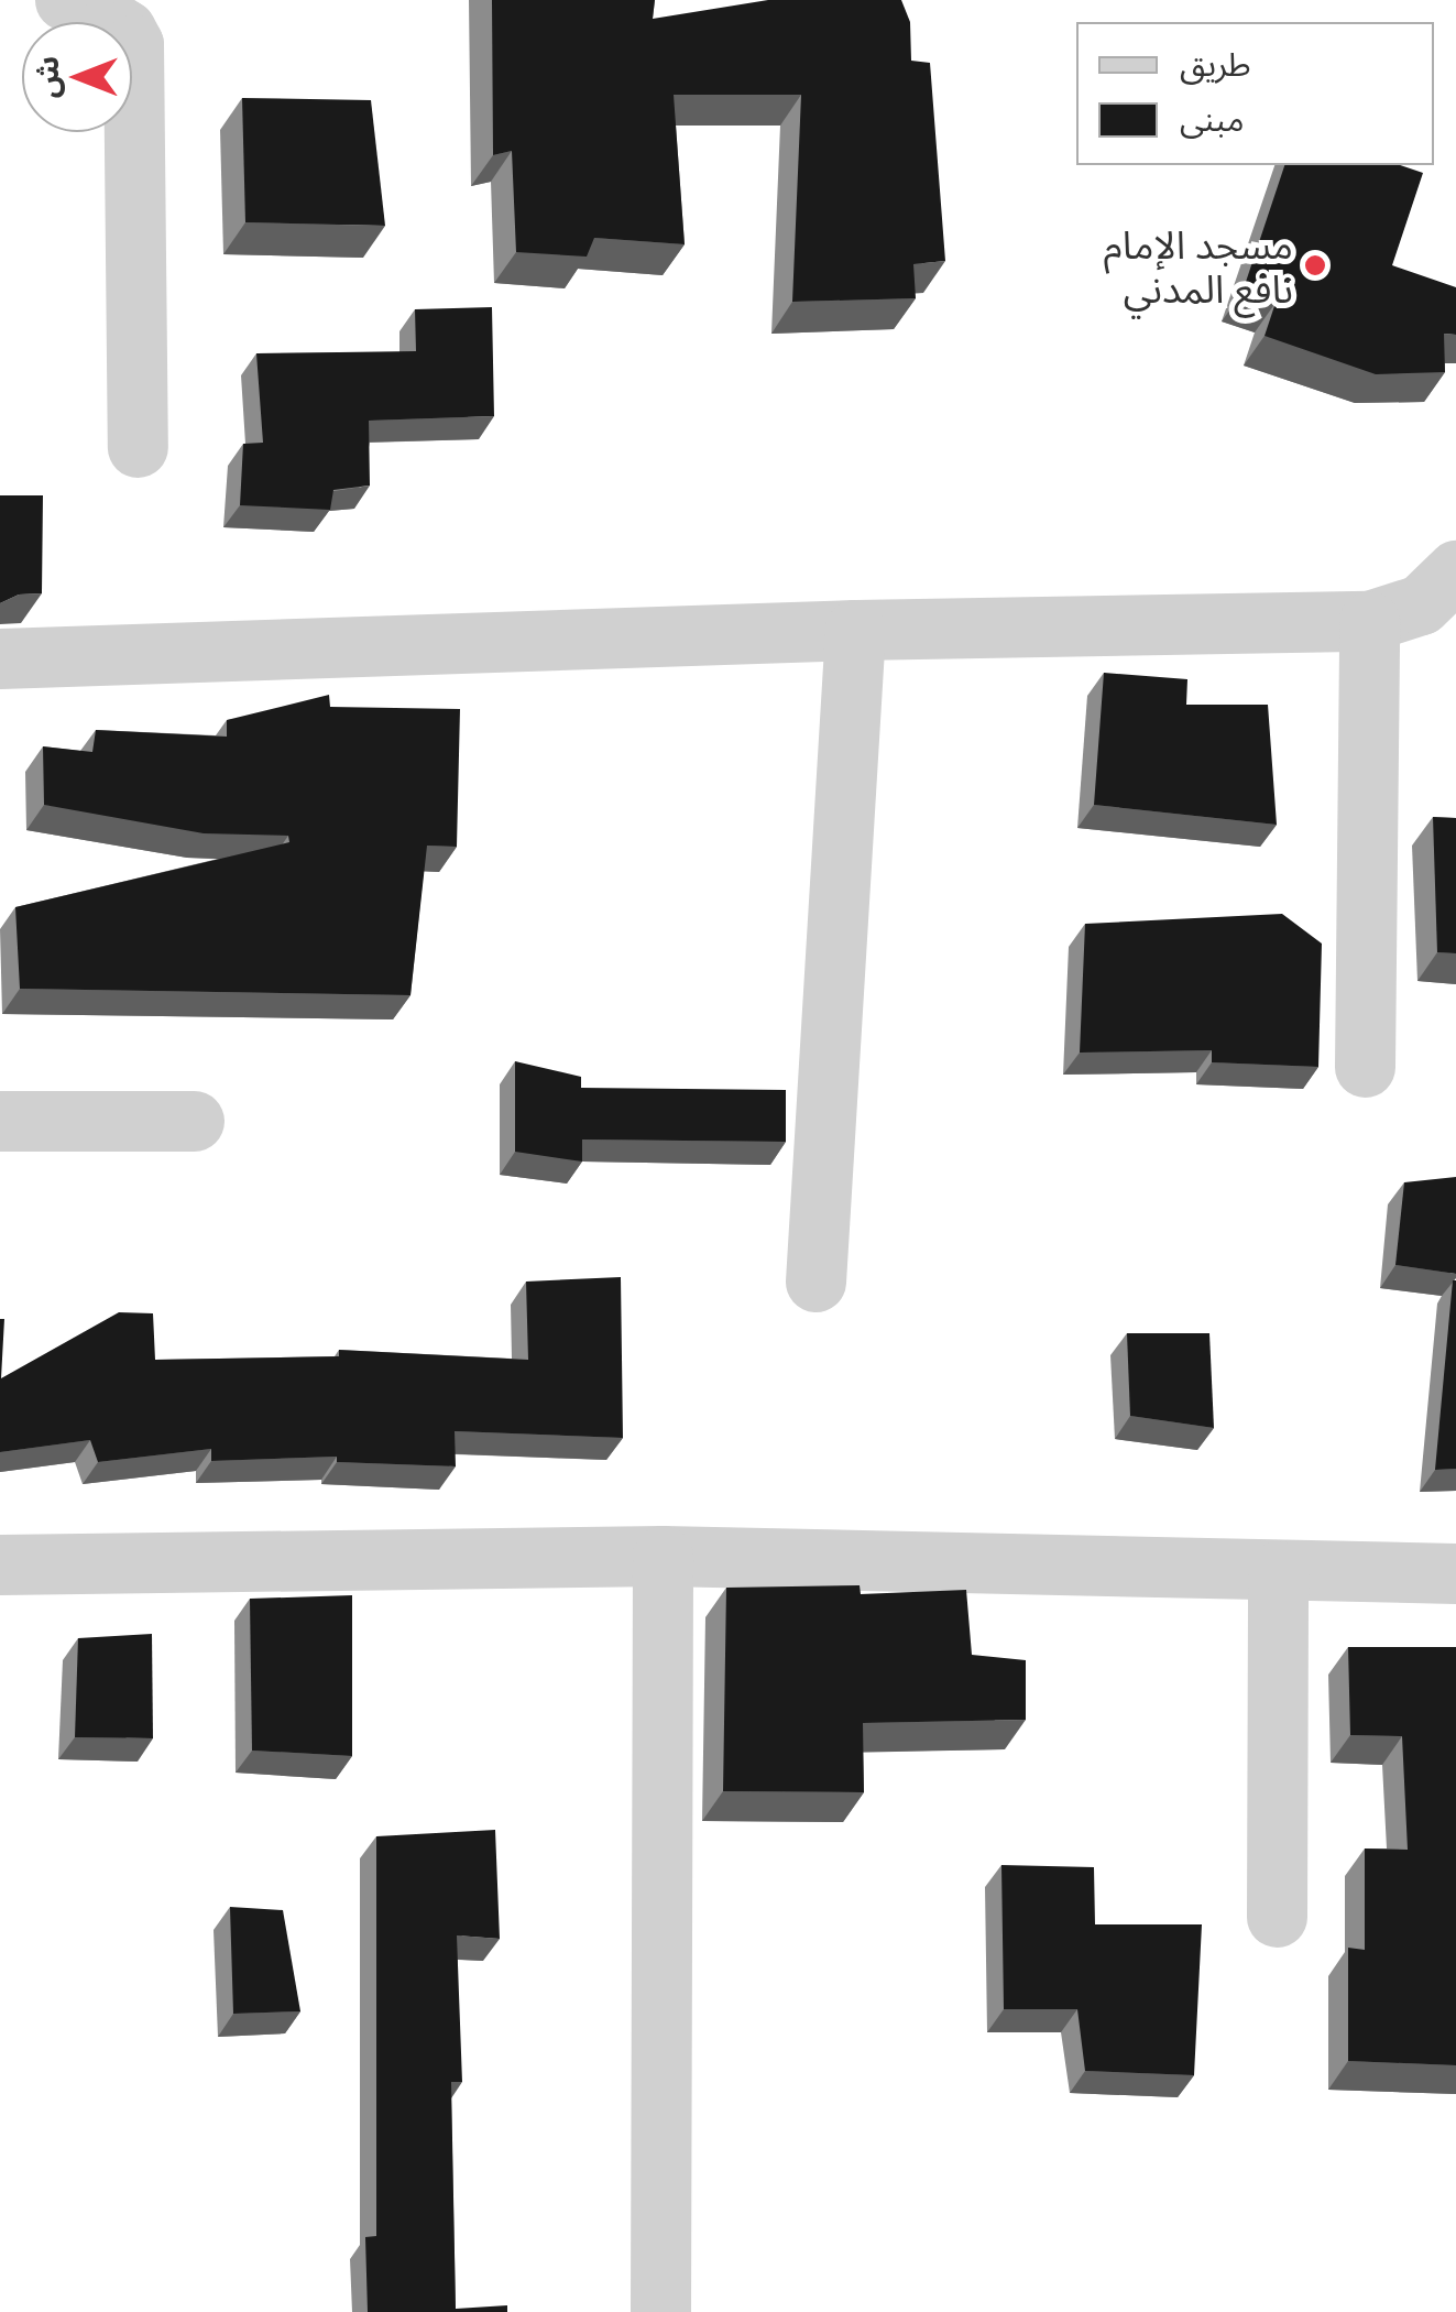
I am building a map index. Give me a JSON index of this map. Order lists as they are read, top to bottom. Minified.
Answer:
{"places":["مسجد الإمام نافع المدني"],"legend":["طريق","مبنى"],"north":"left"}
